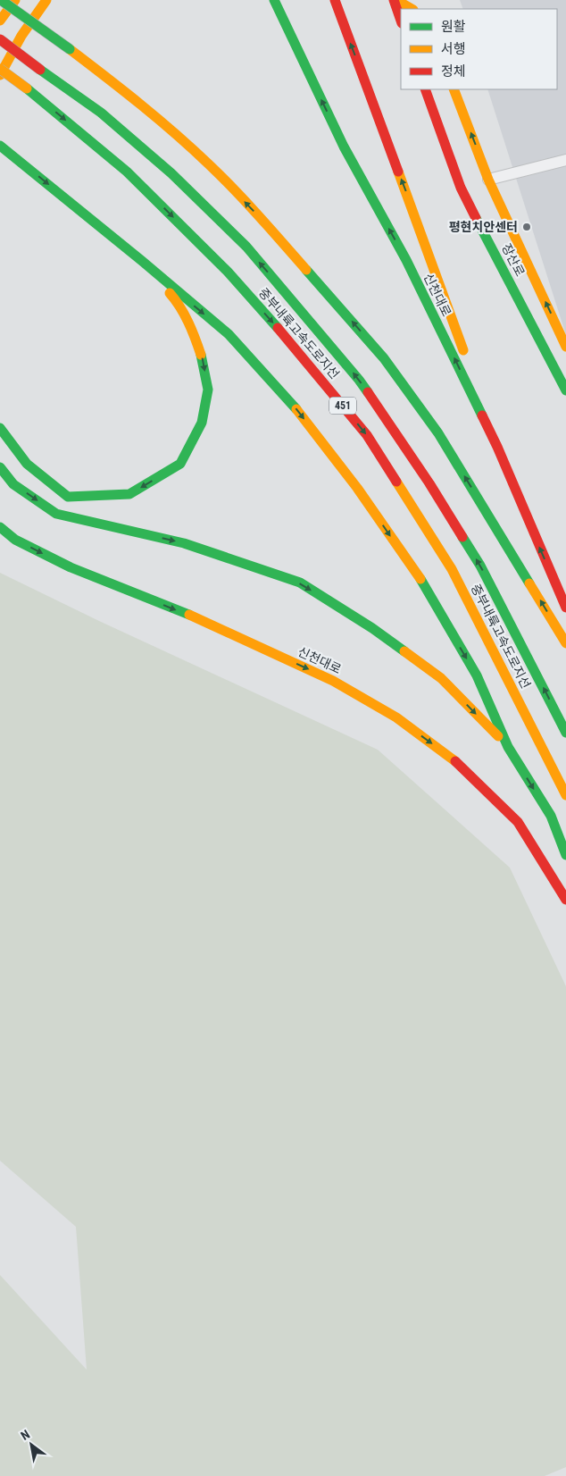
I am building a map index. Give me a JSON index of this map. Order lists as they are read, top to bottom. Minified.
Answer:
{"streets":{"main road":["장산로","신천대로","중부내륙고속도로지선","451"]},"places":["평현치안센터"],"legend":["원활","서행","정체"],"north":"top left"}
